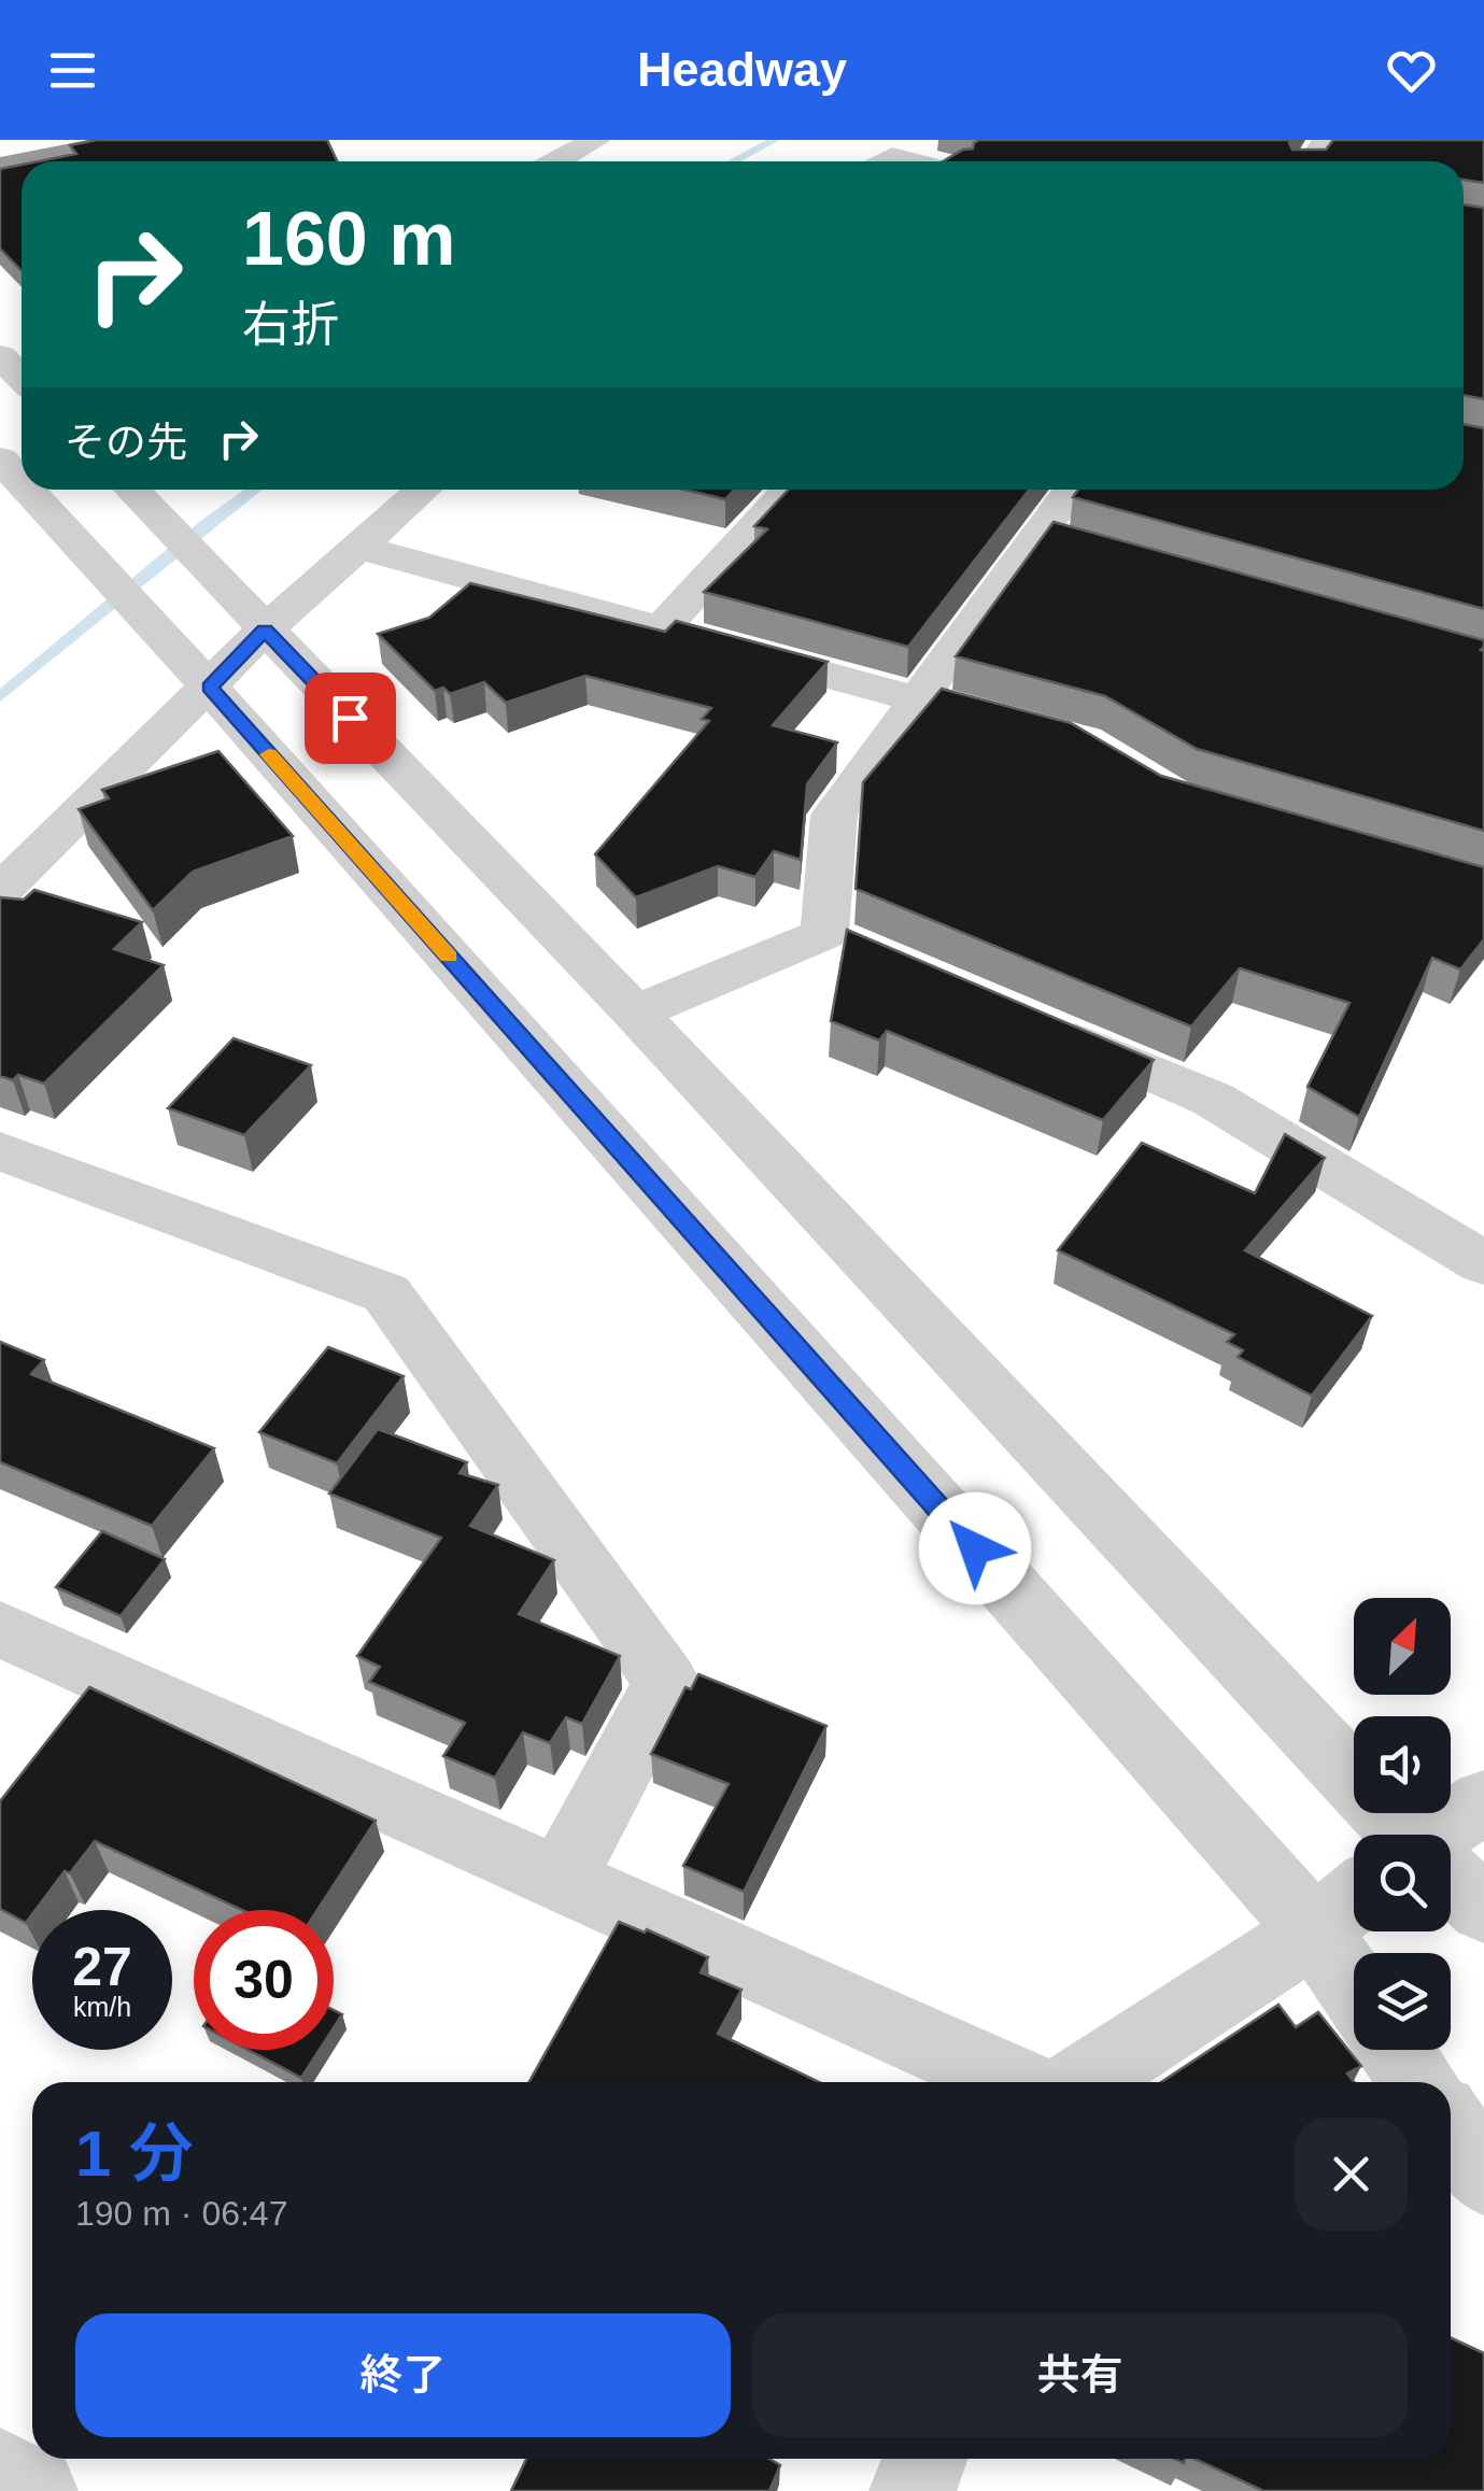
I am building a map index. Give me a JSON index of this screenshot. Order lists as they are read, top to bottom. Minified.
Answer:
{"north":"top right","page":{"header":"Headway","turn":["160 m","右折"],"then":"その先","speed":"27 km/h","limit":"30","heading":["1 分","190 m · 06:47"],"buttons":["終了","共有"]}}
